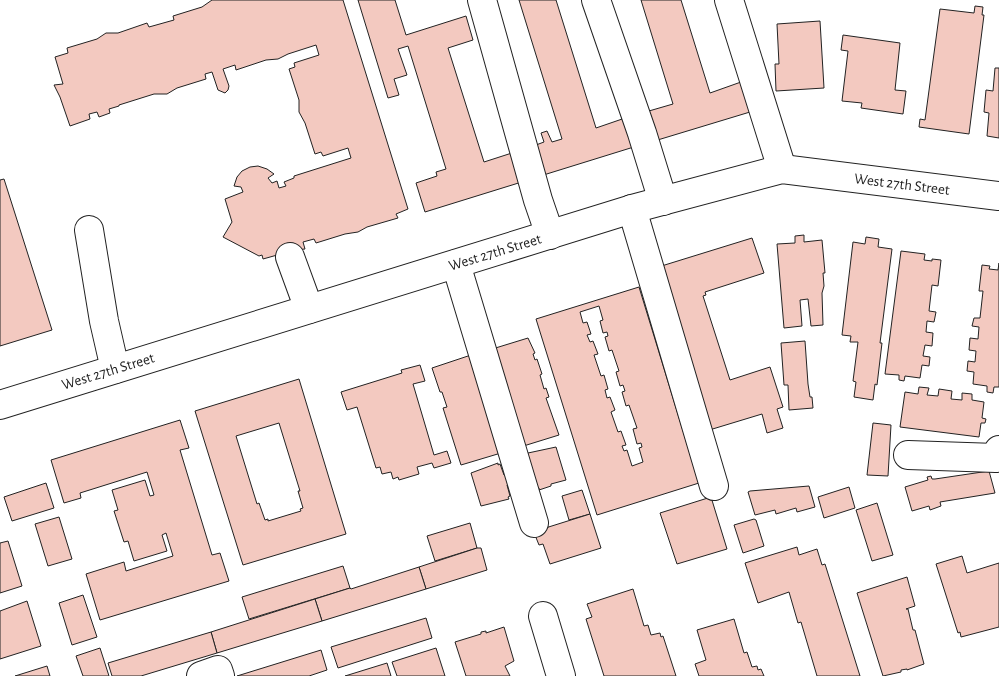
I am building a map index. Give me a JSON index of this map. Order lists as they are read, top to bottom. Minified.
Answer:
{"streets":{"street":["West 27th Street"]}}
